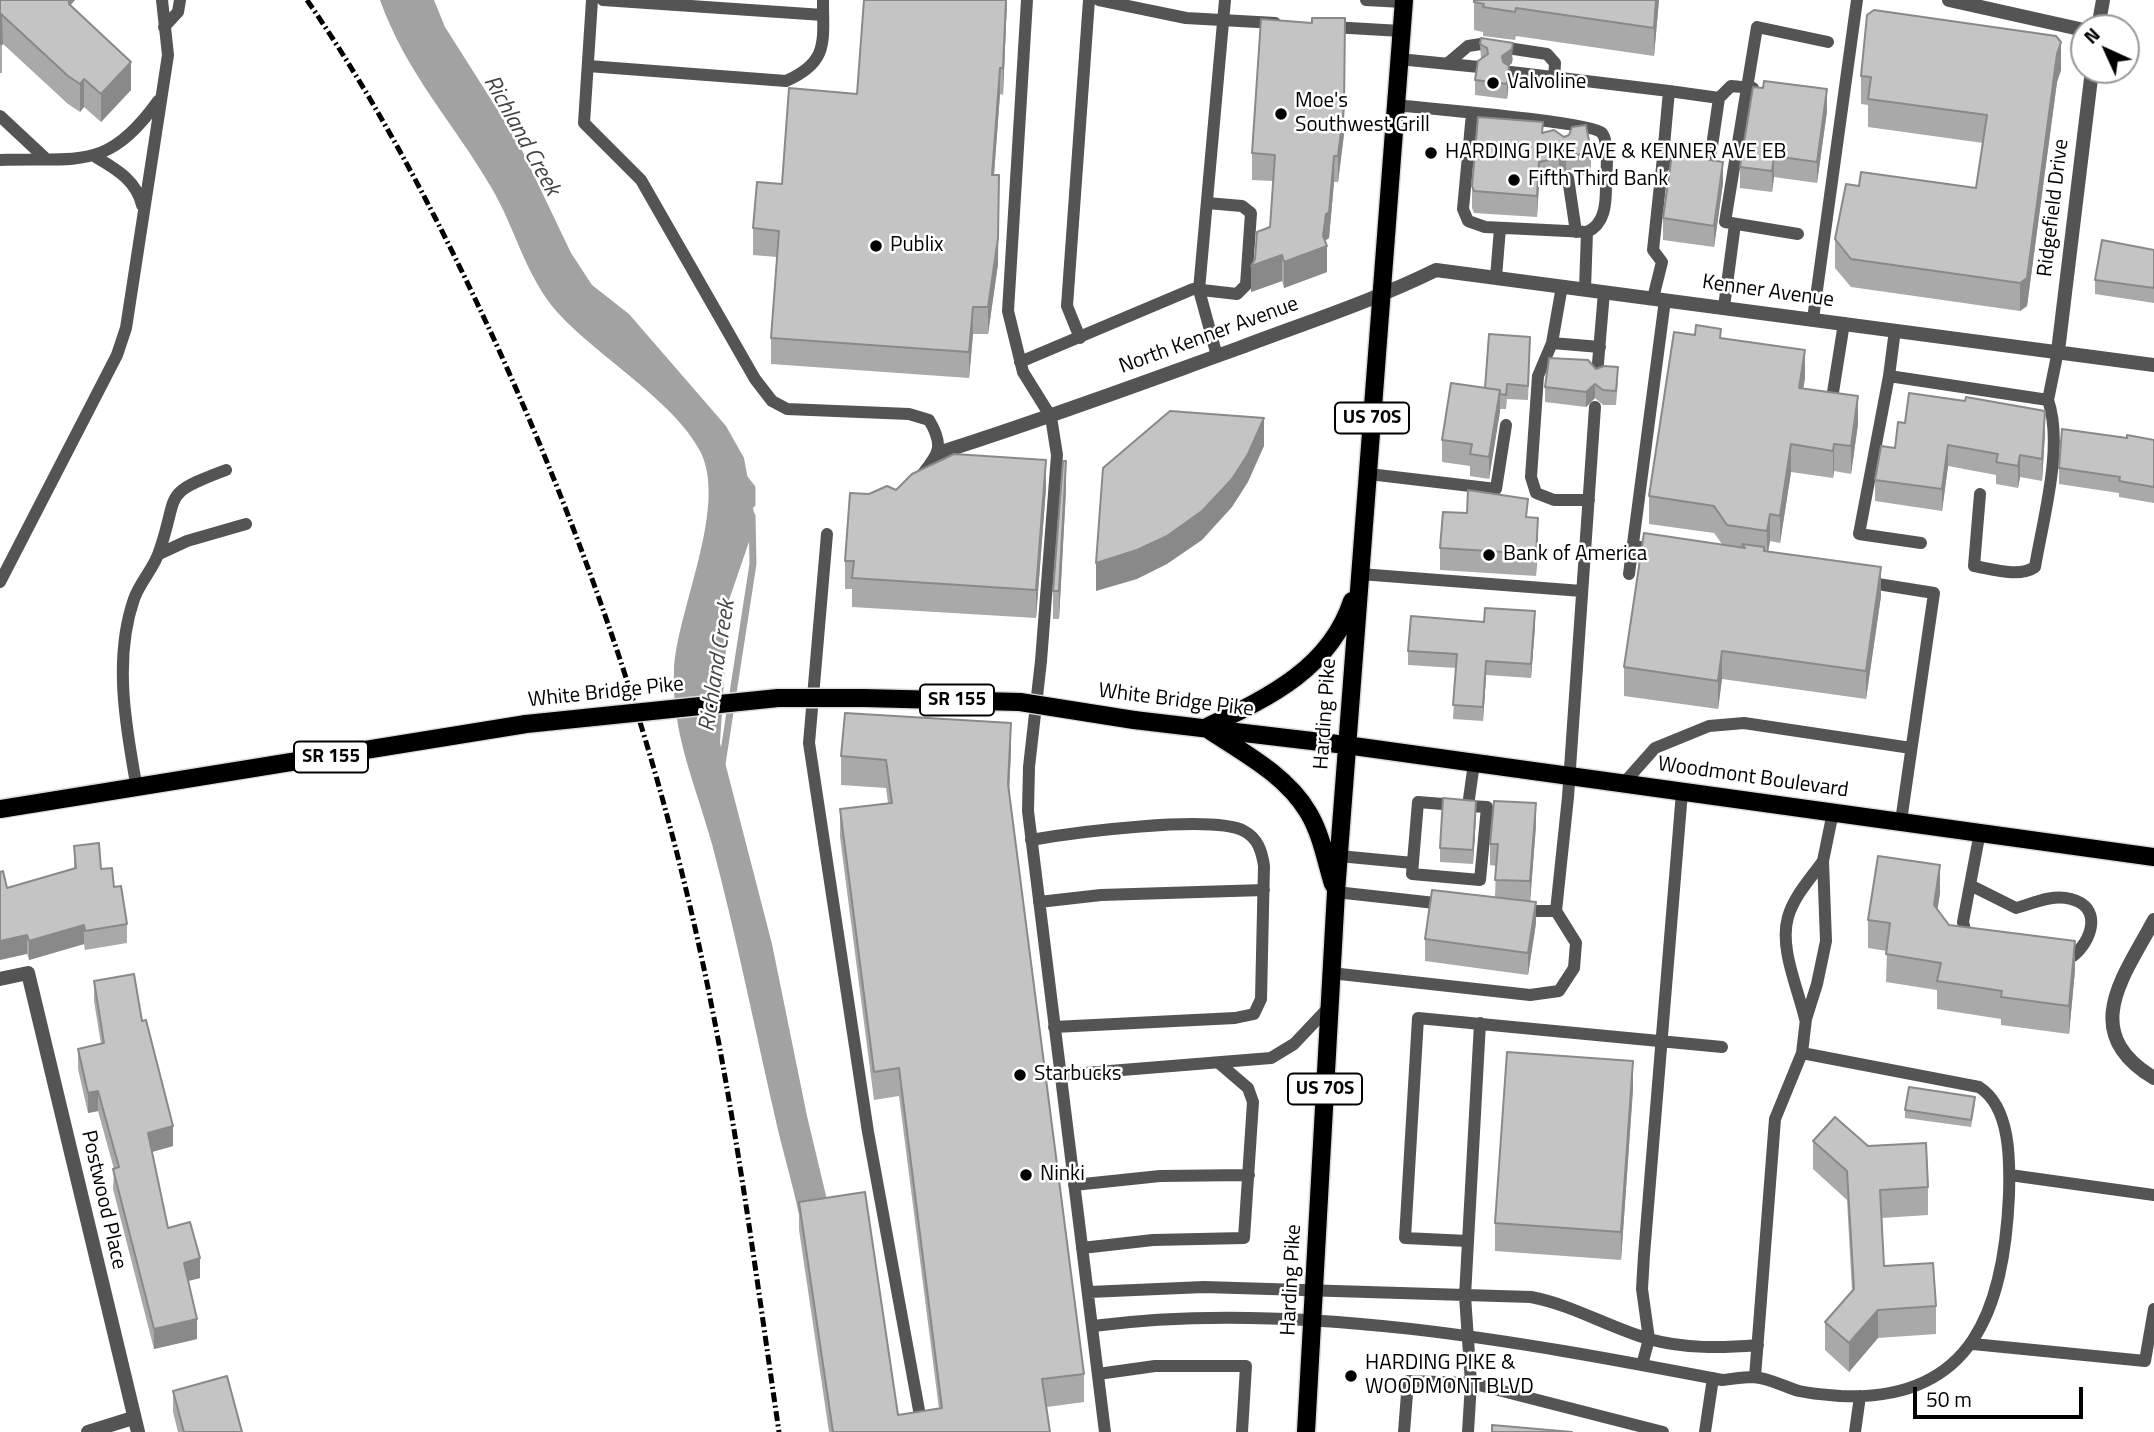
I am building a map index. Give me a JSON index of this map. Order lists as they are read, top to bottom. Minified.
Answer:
{"streets":{"main road":["US 70S","White Bridge Pike","SR 155","Harding Pike","Woodmont Boulevard"],"street":["Ridgefield Drive","Kenner Avenue","North Kenner Avenue","Postwood Place"]},"crossings":[["Ridgefield Drive","Kenner Avenue"],["Kenner Avenue","North Kenner Avenue"],["Kenner Avenue","Harding Pike"],["North Kenner Avenue","Harding Pike"],["White Bridge Pike","Harding Pike"],["White Bridge Pike","Woodmont Boulevard"],["Harding Pike","Woodmont Boulevard"]],"water":["Richland Creek"],"places":["Valvoline","Moe's Southwest Grill","HARDING PIKE AVE & KENNER AVE EB","Fifth Third Bank","Publix","Bank of America","Starbucks","Ninki","HARDING PIKE & WOODMONT BLVD"],"scale_bar":"50 m","north":"top left"}
